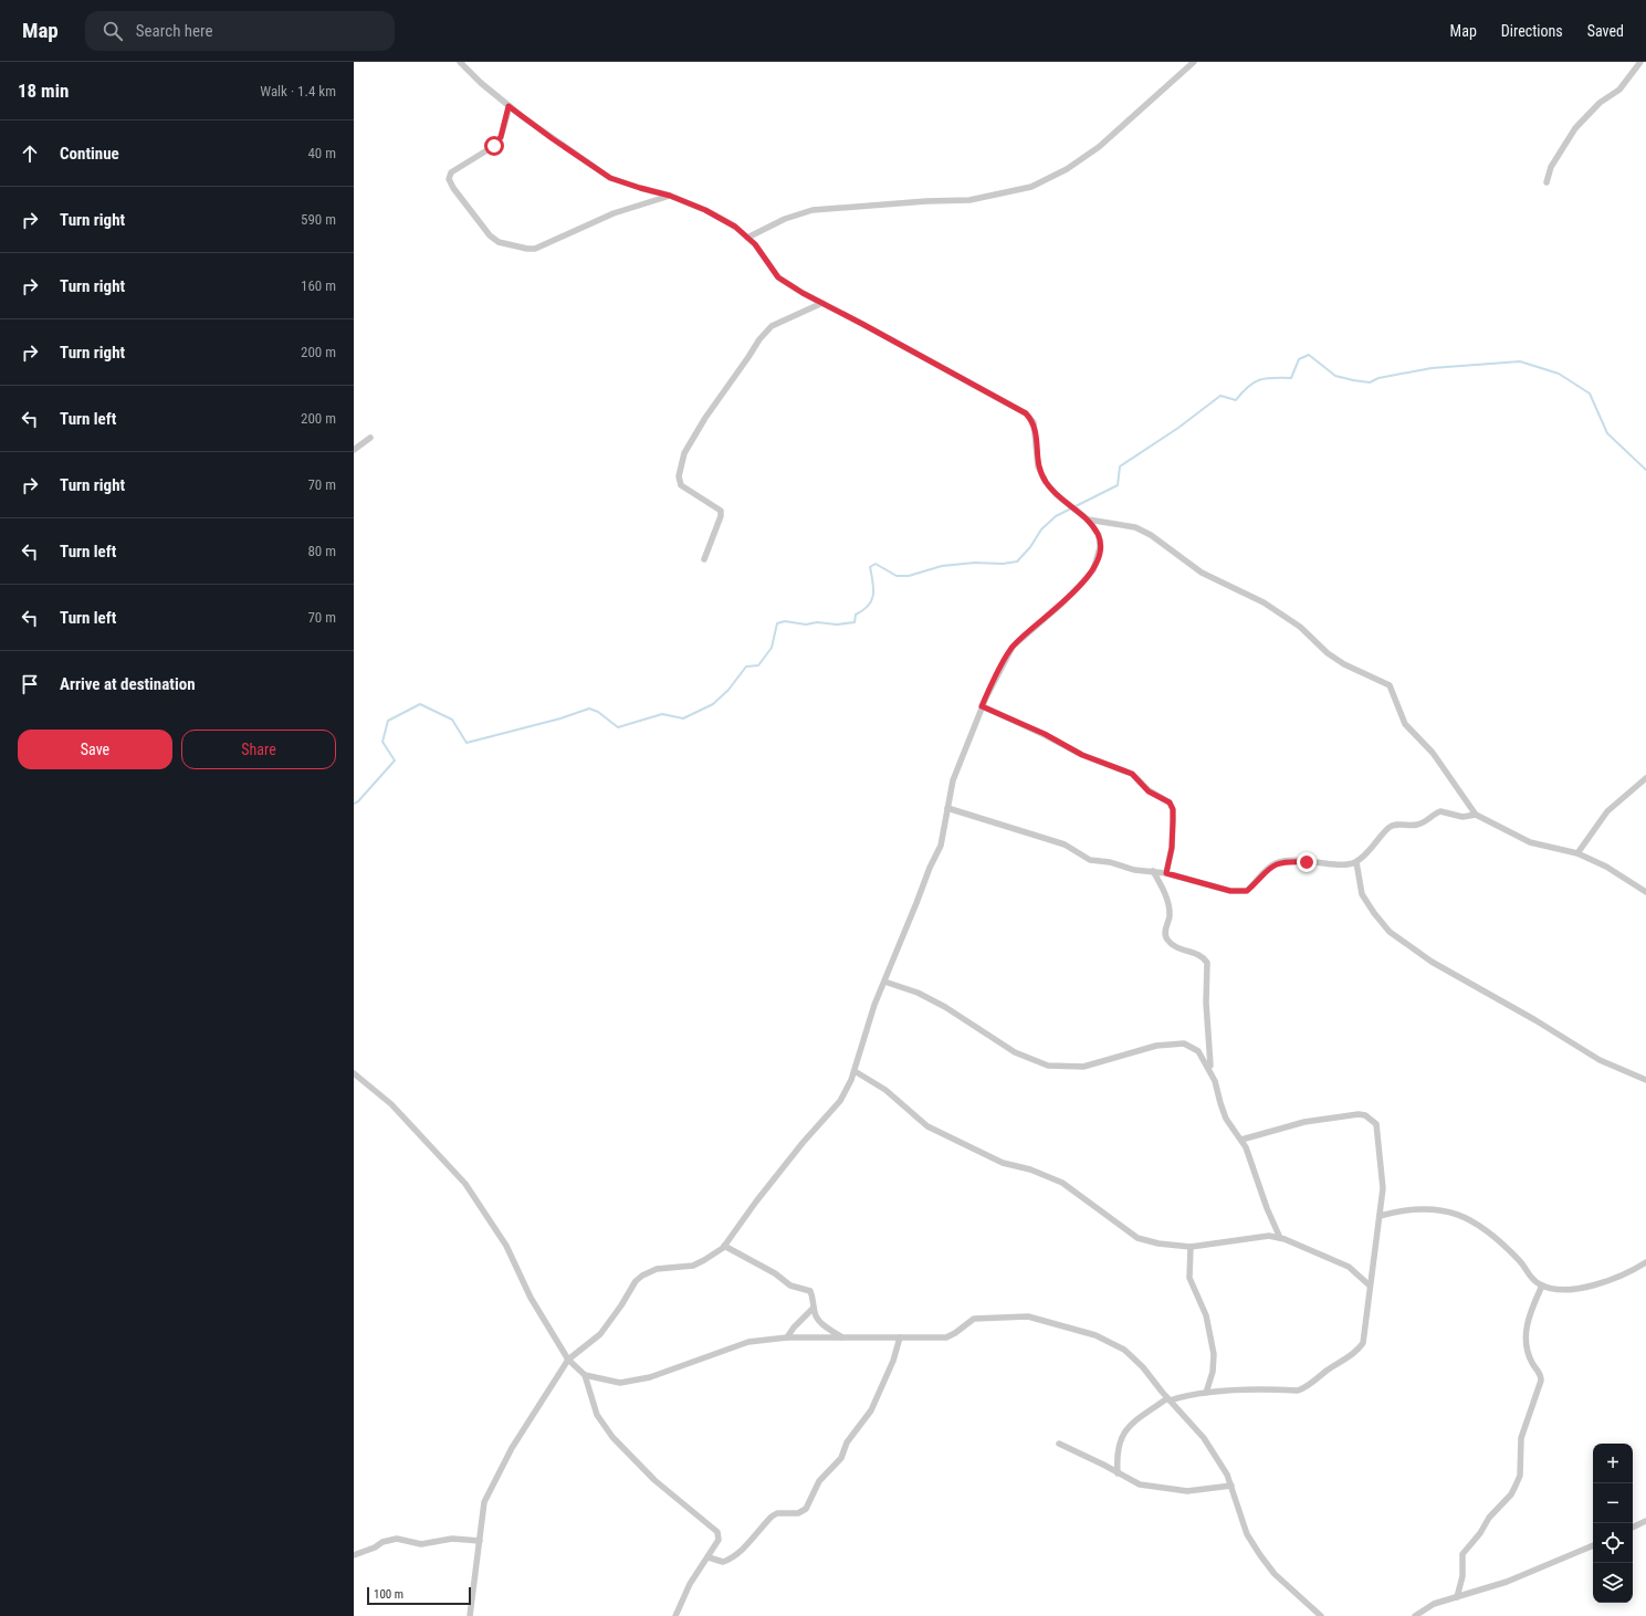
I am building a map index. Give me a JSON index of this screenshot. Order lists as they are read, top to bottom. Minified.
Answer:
{"scale_bar":"100 m","page":{"header":"Map","search":"Search here","nav":["Map","Directions","Saved"],"heading":["18 min","Walk · 1.4 km"],"list":[["Continue","40 m"],["Turn right","590 m"],["Turn right","160 m"],["Turn right","200 m"],["Turn left","200 m"],["Turn right","70 m"],["Turn left","80 m"],["Turn left","70 m"],"Arrive at destination"],"buttons":["Save","Share"],"map_buttons":["+","−"],"scale":"100 m"}}
